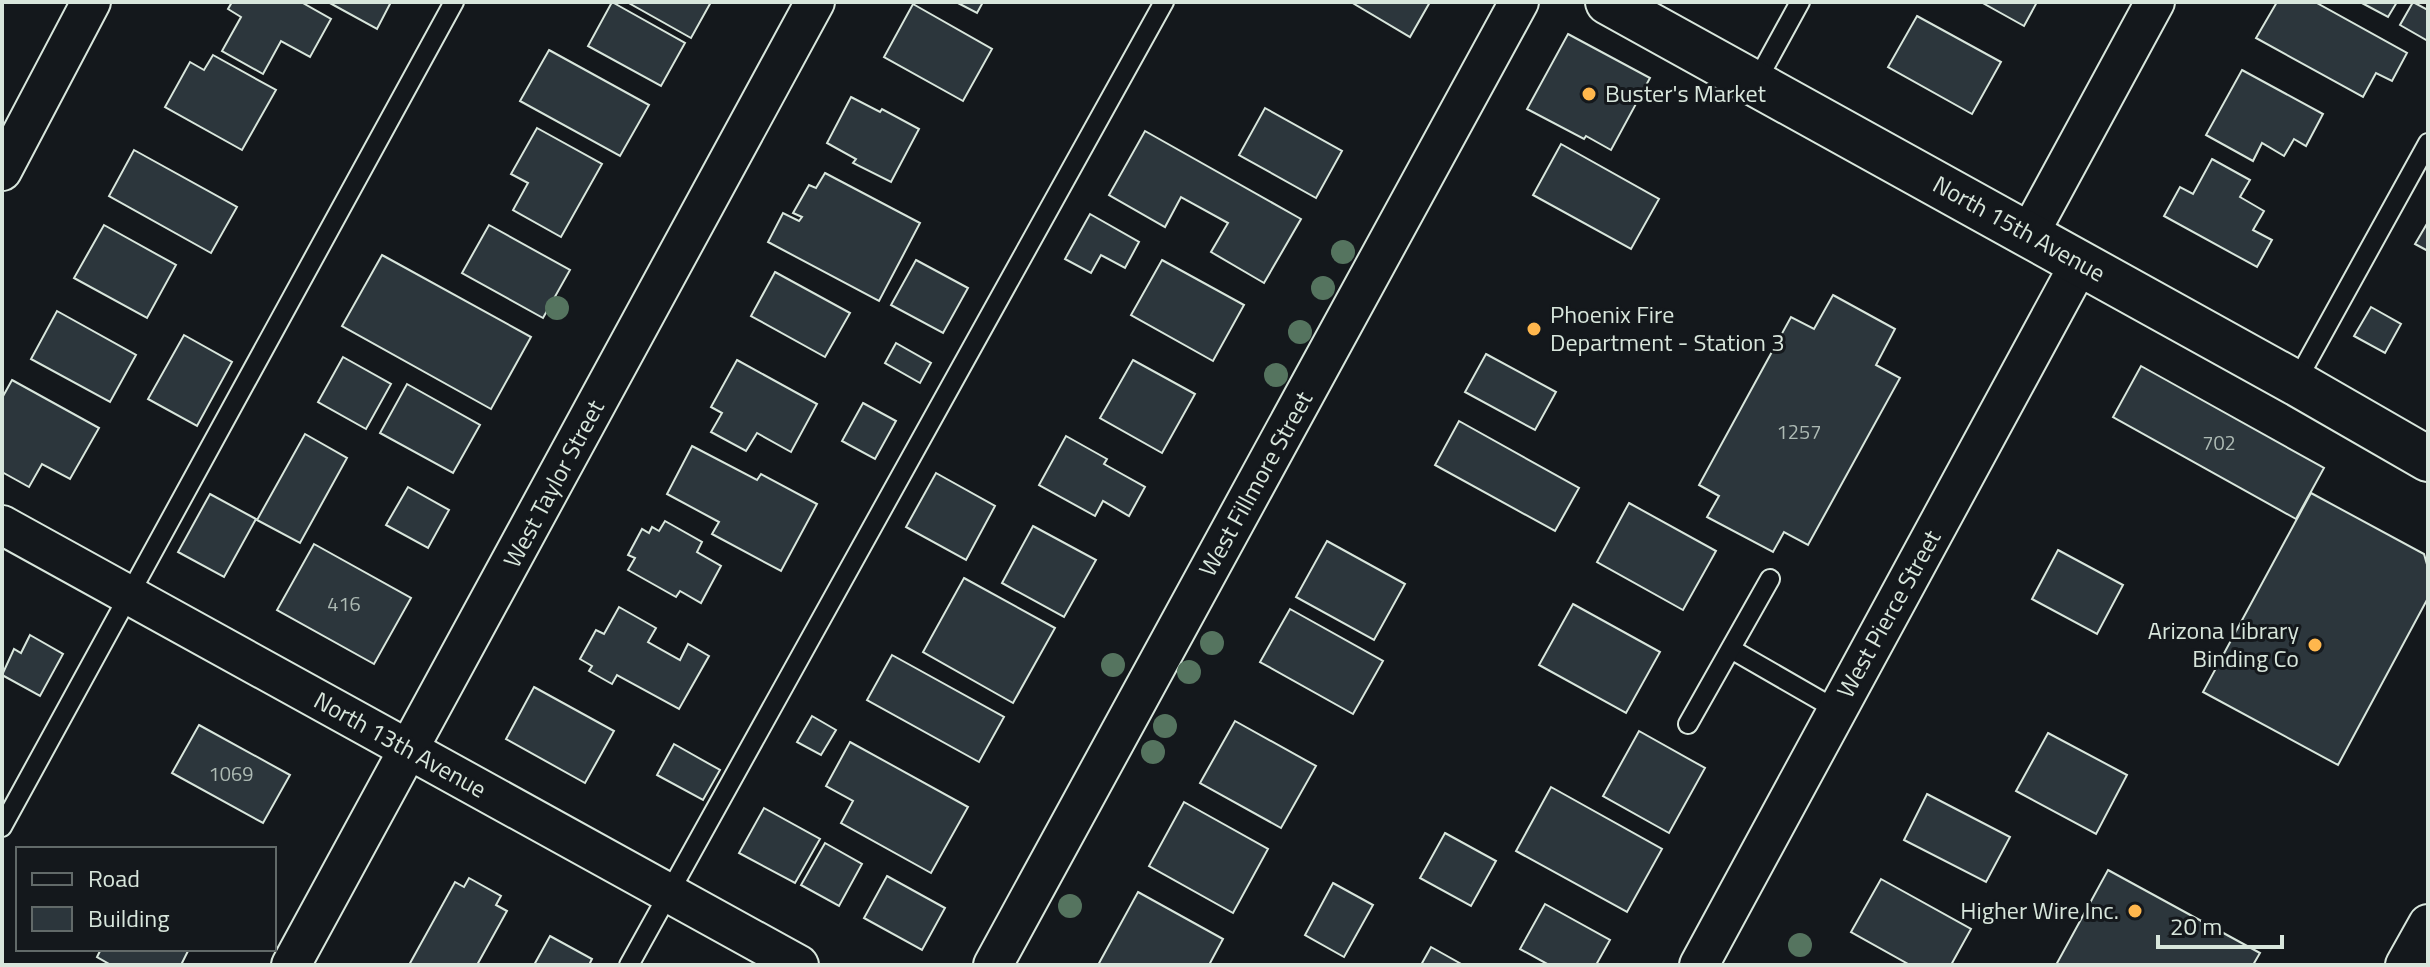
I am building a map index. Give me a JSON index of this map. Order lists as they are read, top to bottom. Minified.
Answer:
{"streets":{"street":["North 15th Avenue","West Taylor Street","West Fillmore Street","West Pierce Street","North 13th Avenue"]},"crossings":[["North 15th Avenue","West Pierce Street"],["West Taylor Street","North 13th Avenue"]],"places":["Buster's Market","Phoenix Fire Department - Station 3","Arizona Library Binding Co","Higher Wire Inc."],"house_numbers":["1257","702","416","1069"],"legend":["Road","Building"],"scale_bar":"20 m"}
